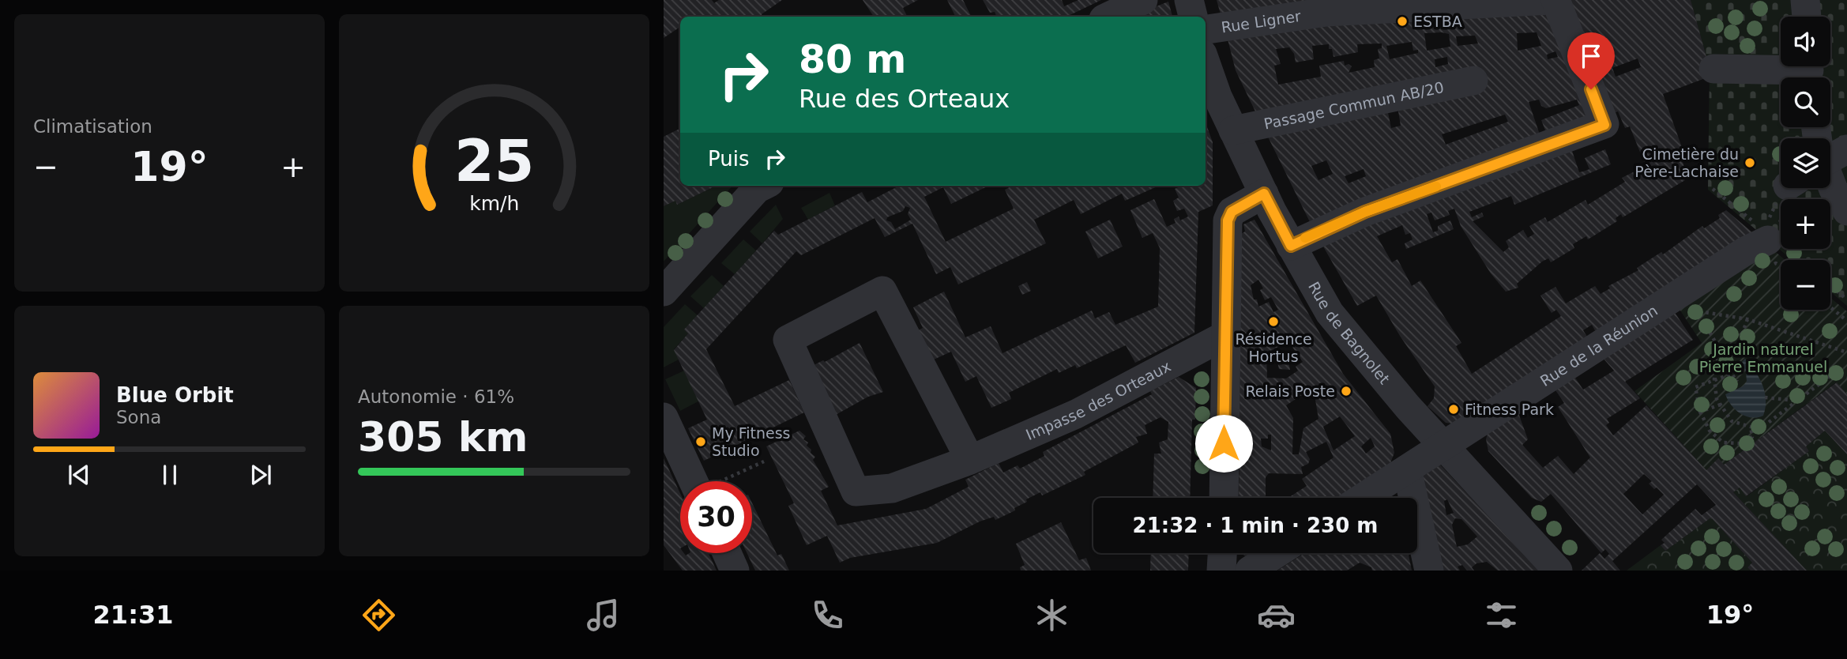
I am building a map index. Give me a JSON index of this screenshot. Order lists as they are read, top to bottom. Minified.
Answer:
{"streets":{"street":["Rue Ligner","Passage Commun AB/20","Rue de Bagnolet","Rue de la Réunion","Impasse des Orteaux"]},"crossings":[["Passage Commun AB/20","Rue de Bagnolet"],["Rue de Bagnolet","Rue de la Réunion"]],"parks":["Jardin naturel Pierre Emmanuel"],"places":["ESTBA","Cimetière du Père-Lachaise","Résidence Hortus","Relais Poste","Fitness Park","My Fitness Studio"],"page":{"tile":["Climatisation",["Autonomie · 61%","305 km"]],"map_buttons":["+","−"],"turn":["80 m","Rue des Orteaux"],"then":"Puis","heat":["−","19°","+"],"song":["Blue Orbit","Sona"],"limit":"30","trip":"21:32 · 1 min · 230 m","tabs":["21:31","19°"],"gauge":["25","km/h"]}}
